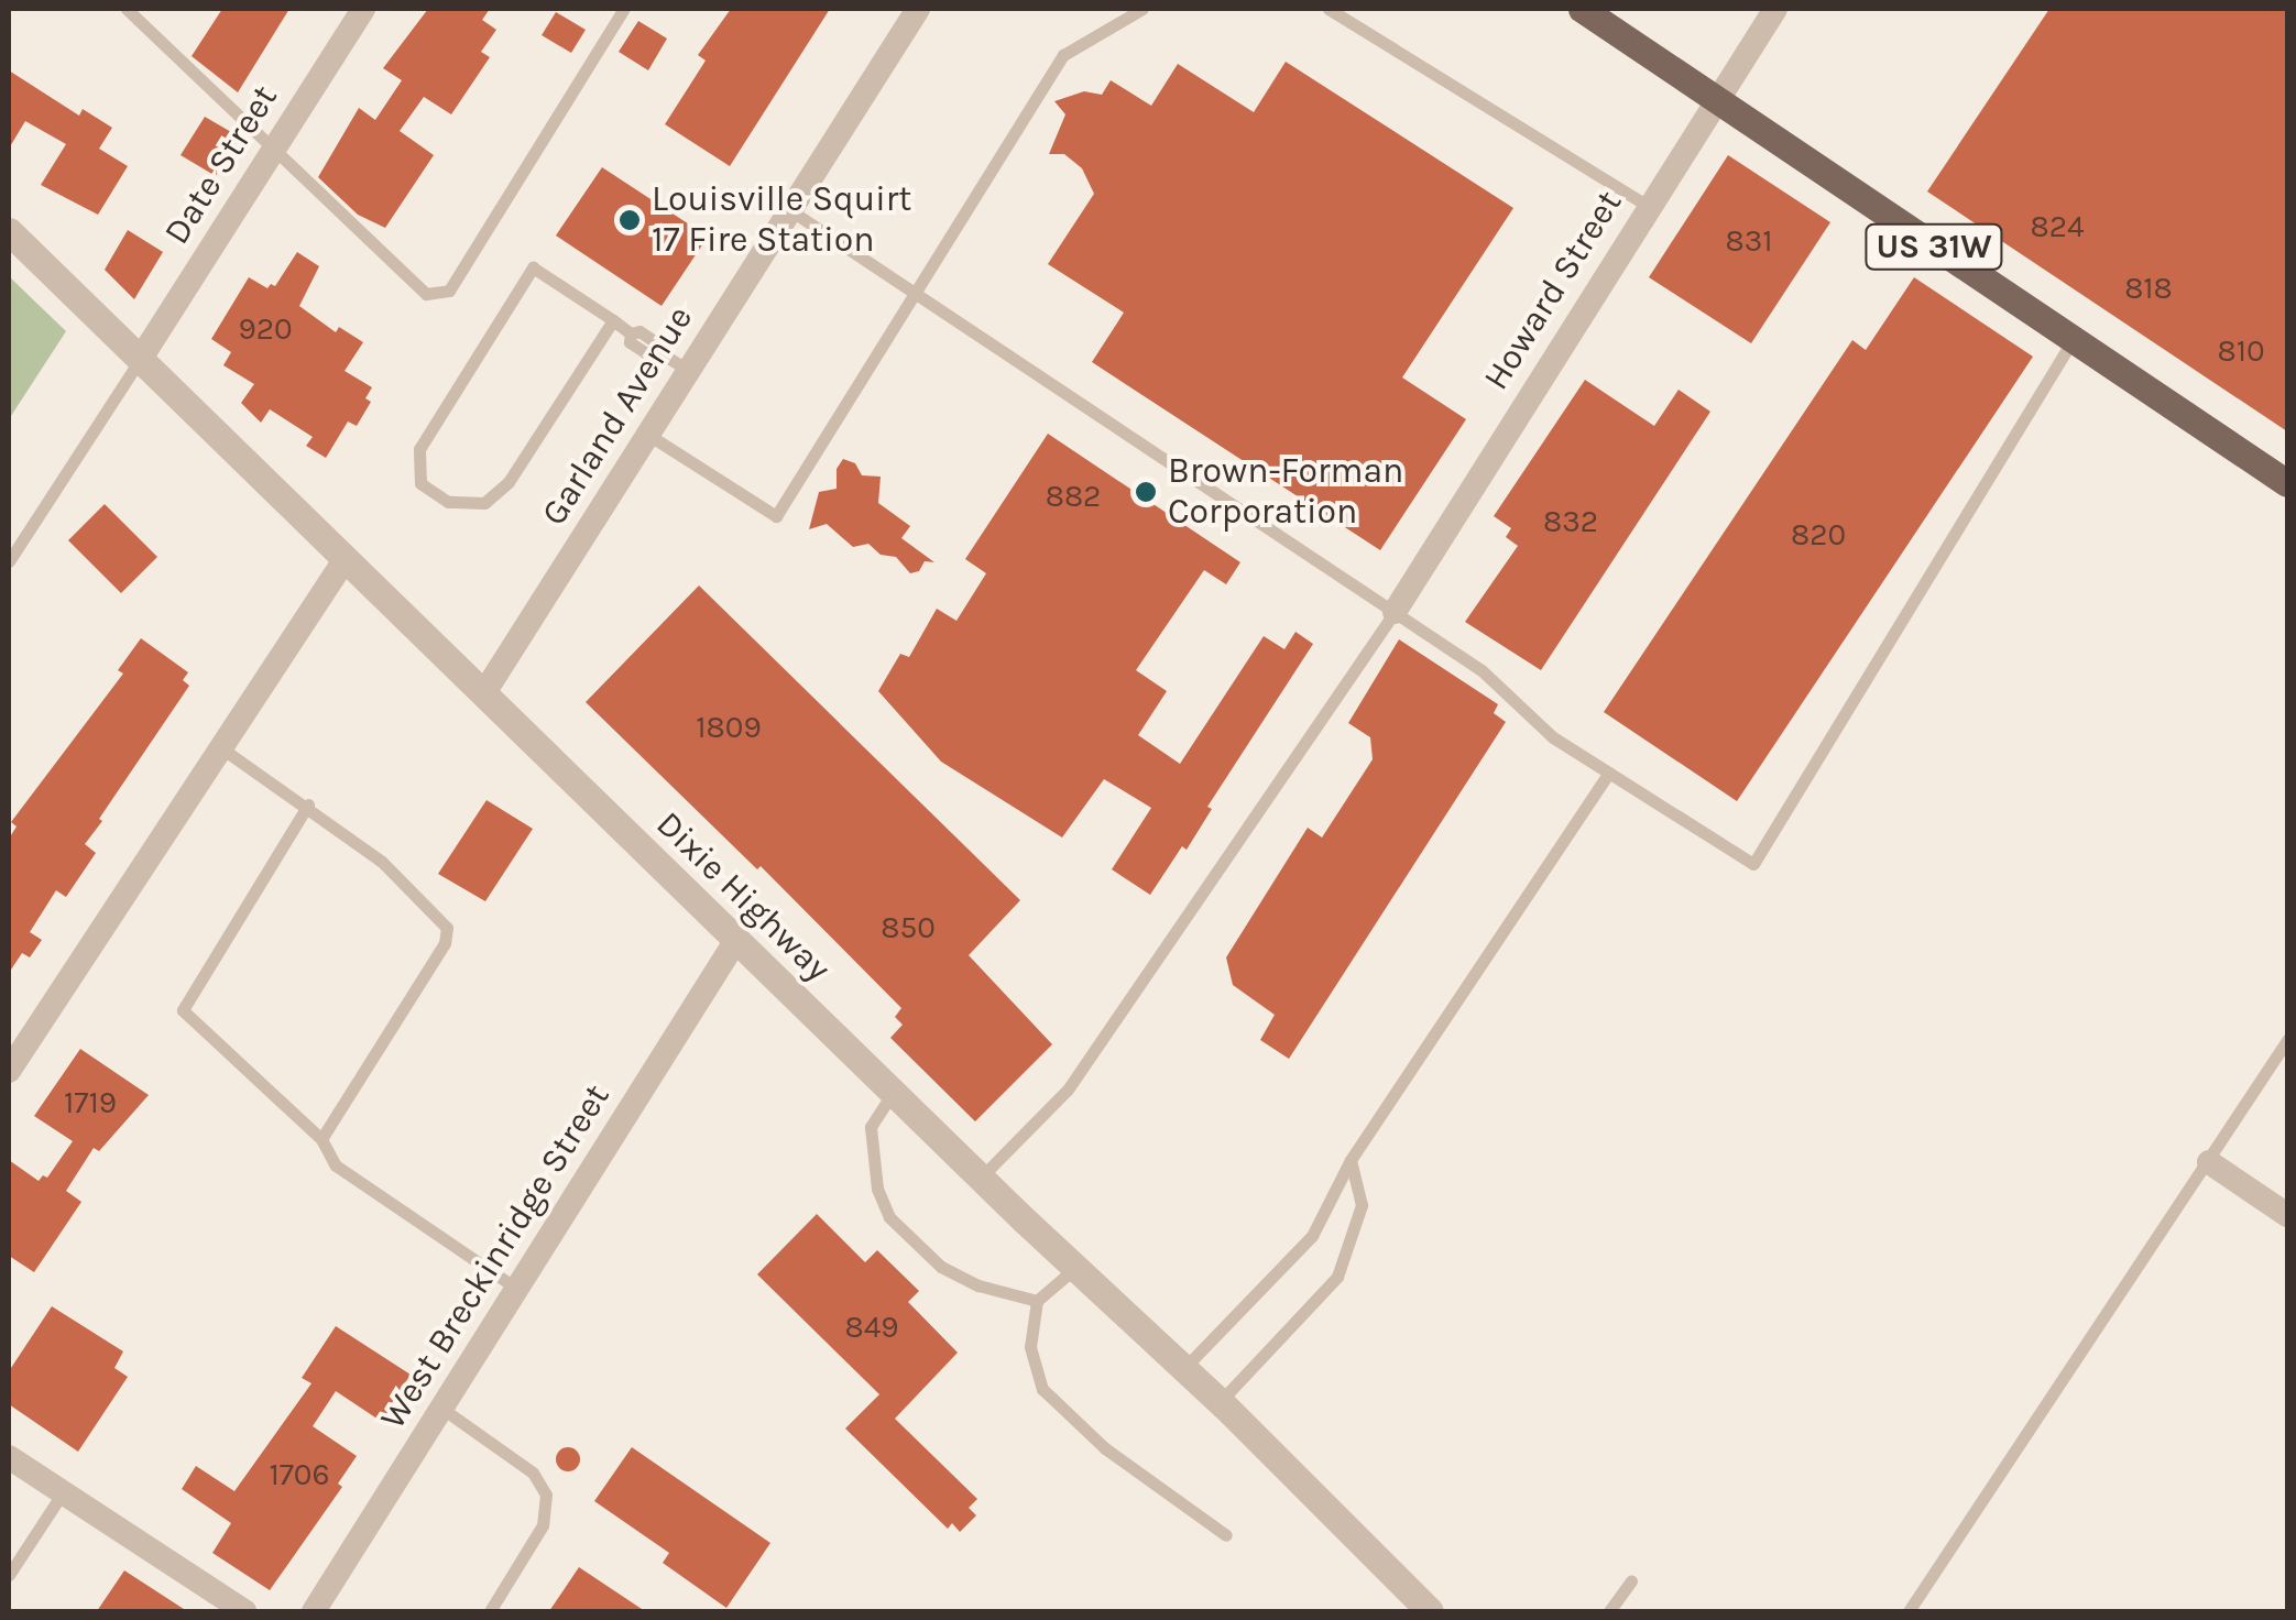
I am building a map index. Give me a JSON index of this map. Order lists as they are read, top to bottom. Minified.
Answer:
{"streets":{"main road":["US 31W"],"street":["Date Street","Howard Street","Garland Avenue","Dixie Highway","West Breckinridge Street"]},"crossings":[["Date Street","Dixie Highway"],["US 31W","Howard Street"],["Garland Avenue","Dixie Highway"],["Dixie Highway","West Breckinridge Street"]],"places":["Louisville Squirt 17 Fire Station","Brown-Forman Corporation"],"house_numbers":["824","831","818","920","810","882","832","820","1809","850","1719","849","1706"]}
